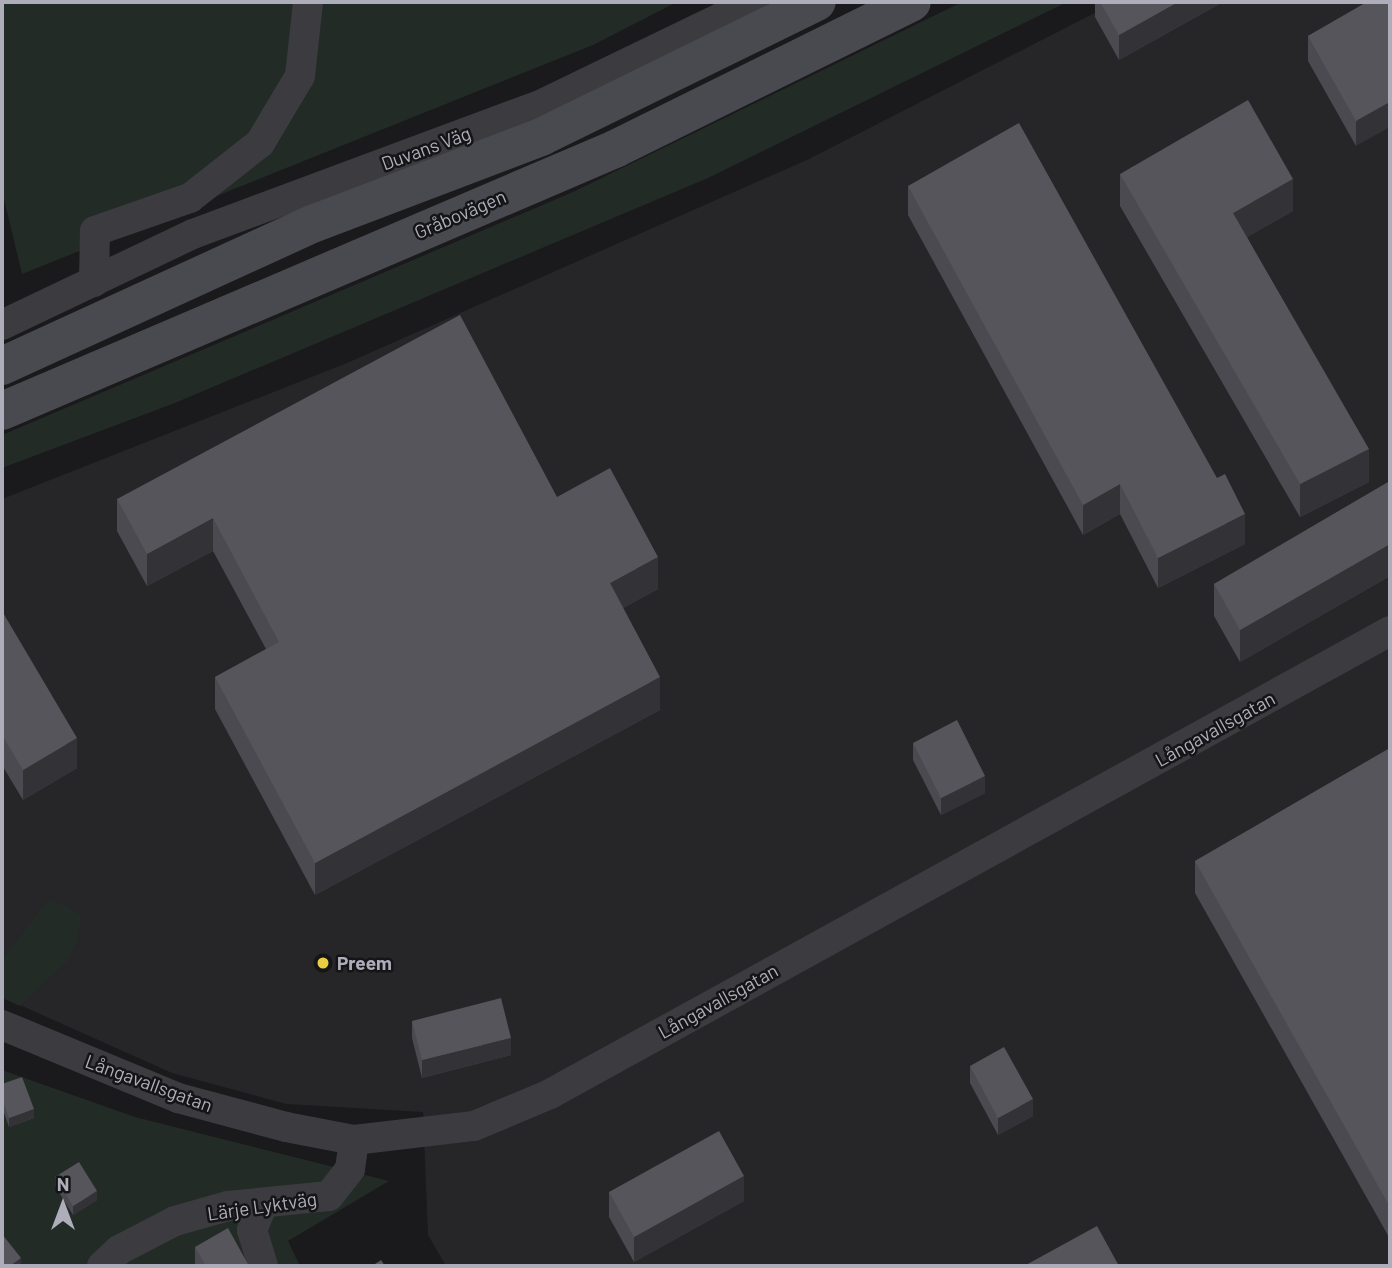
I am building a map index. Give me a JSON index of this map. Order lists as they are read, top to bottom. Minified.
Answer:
{"streets":{"main road":["Gråbovägen"],"street":["Duvans Väg","Långavallsgatan","Lärje Lyktväg"]},"crossings":[["Långavallsgatan","Lärje Lyktväg"]],"places":["Preem"],"north":"top"}
